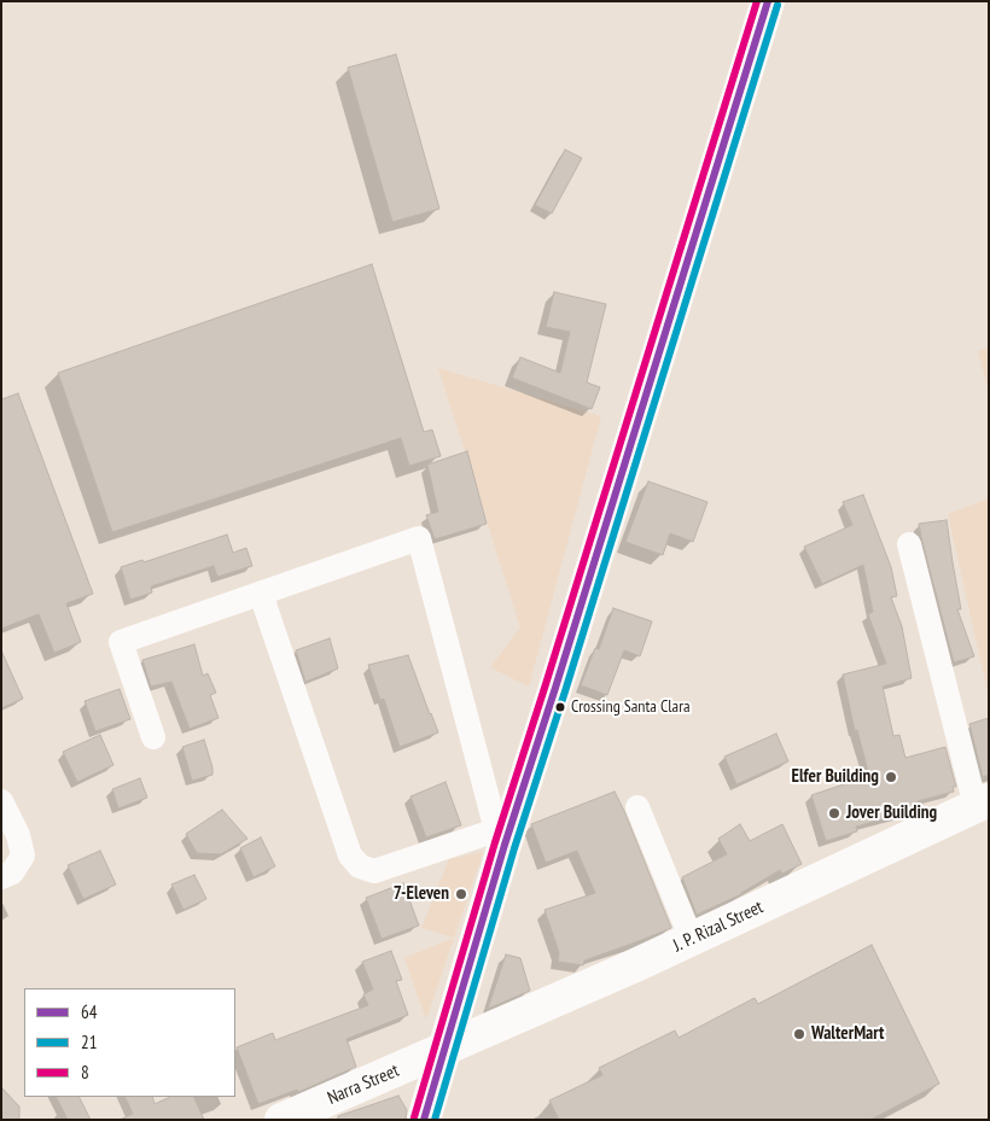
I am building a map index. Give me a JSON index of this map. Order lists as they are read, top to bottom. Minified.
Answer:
{"streets":{"main road":["J. P. Rizal Street","Narra Street"]},"crossings":[["J. P. Rizal Street","Narra Street"]],"places":["Crossing Santa Clara","Elfer Building","Jover Building","7-Eleven","WalterMart"],"lines":["transit line 64","transit line 8","transit line 21"],"legend":["64","21","8"]}
